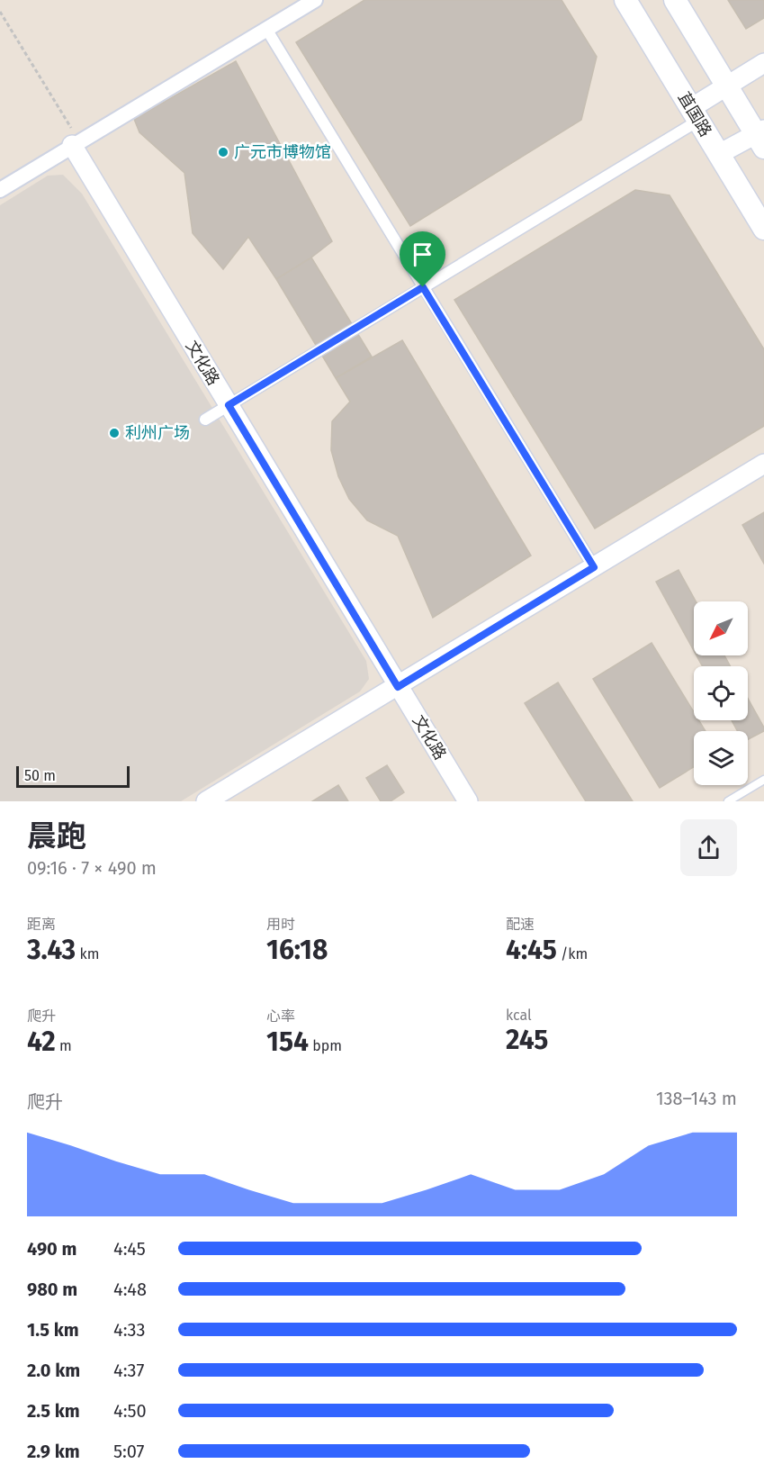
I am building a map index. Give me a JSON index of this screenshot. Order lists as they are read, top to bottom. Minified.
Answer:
{"streets":{"main road":["苴国路"],"street":["文化路"]},"places":["广元市博物馆","利州广场"],"scale_bar":"50 m","north":"bottom left","page":{"scale":"50 m","heading":["晨跑","09:16 · 7 × 490 m"],"stats":[["距离","3.43 km"],["用时","16:18"],["配速","4:45 /km"],["爬升","42 m"],["心率","154 bpm"],["kcal","245"]],"chart":["爬升","138–143 m"],"list":[{"name":"490 m","note":"4:45"},{"name":"980 m","note":"4:48"},{"name":"1.5 km","note":"4:33"},{"name":"2.0 km","note":"4:37"},{"name":"2.5 km","note":"4:50"},{"name":"2.9 km","note":"5:07"}]}}
